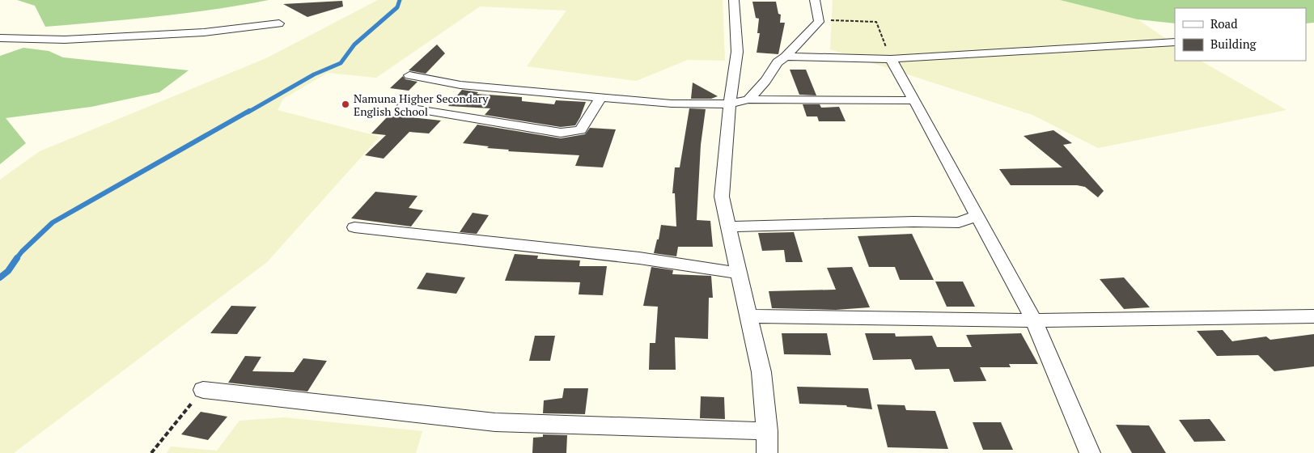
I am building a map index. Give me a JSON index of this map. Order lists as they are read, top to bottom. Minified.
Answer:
{"places":["Namuna Higher Secondary English School"],"legend":["Road","Building"]}
